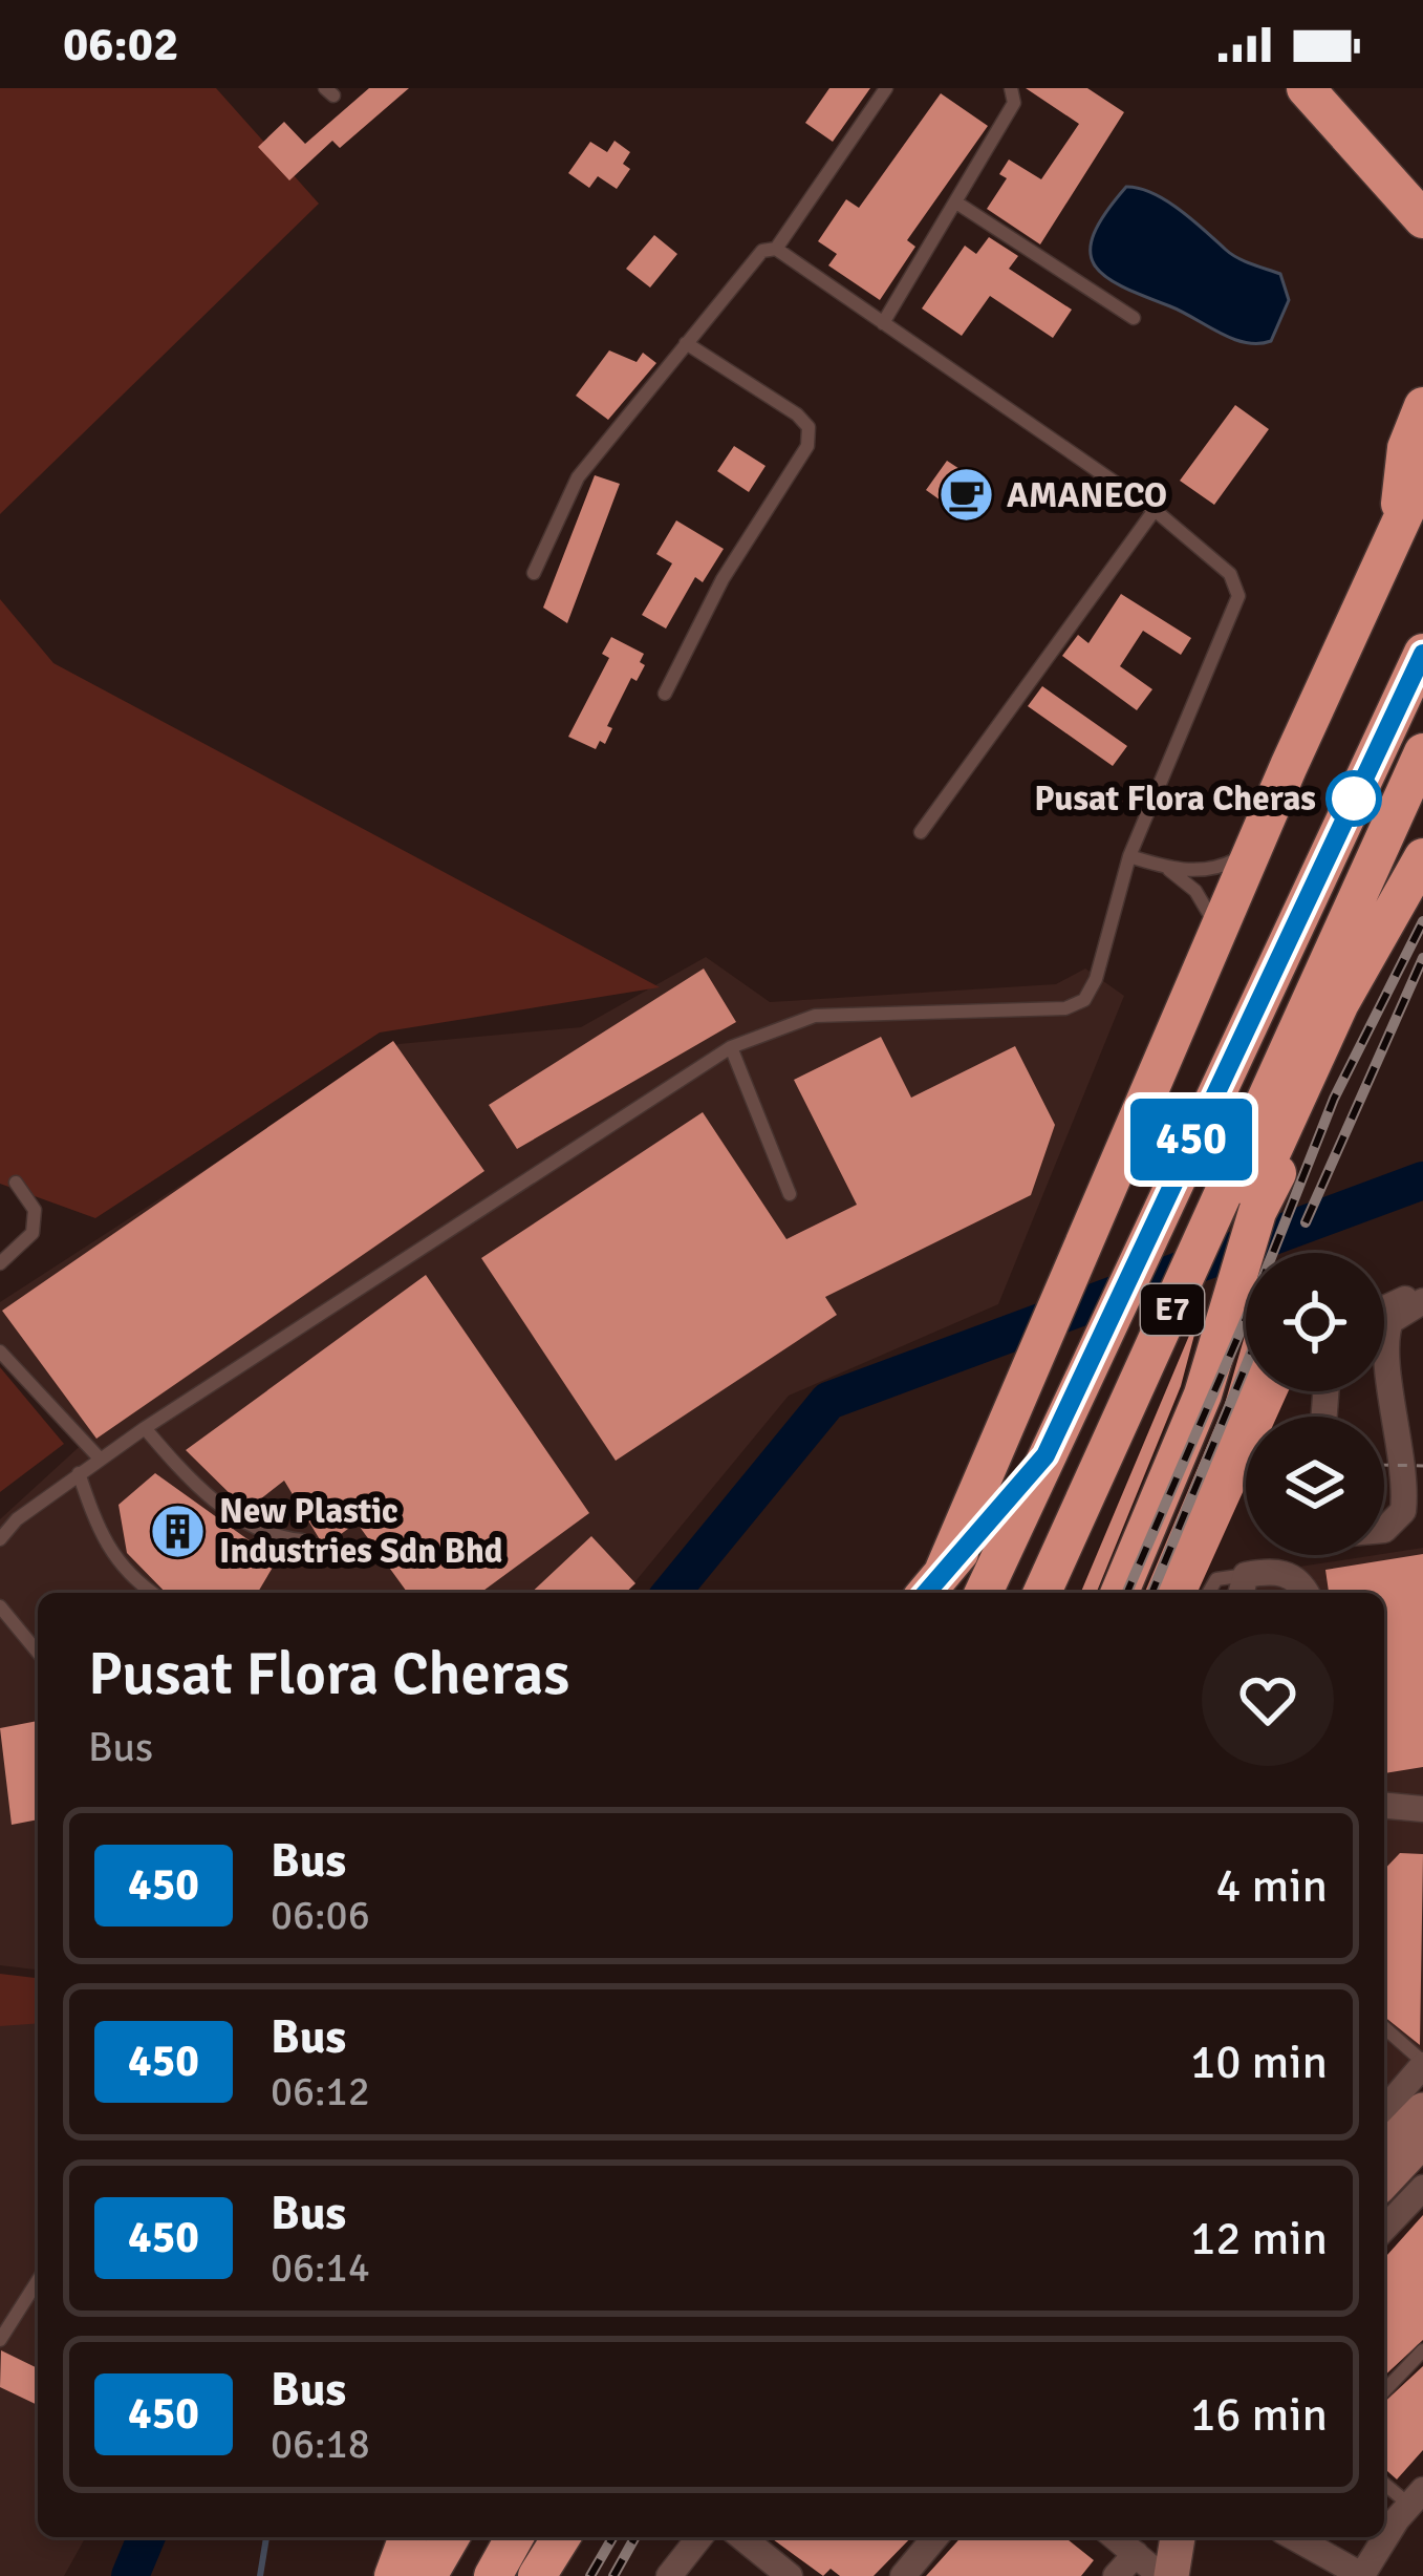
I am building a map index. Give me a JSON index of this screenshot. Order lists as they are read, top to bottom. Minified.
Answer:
{"streets":{"highway":["E7"]},"places":{"cafe":["AMANECO"],"other":["Pusat Flora Cheras"],"building":["New Plastic Industries Sdn Bhd"]},"lines":["bus line 450"],"page":{"status":"06:02","on_map":"450","heading":["Pusat Flora Cheras","Bus"],"list":[{"mark":"450","name":"Bus","note":"06:06","value":"4 min"},{"mark":"450","name":"Bus","note":"06:12","value":"10 min"},{"mark":"450","name":"Bus","note":"06:14","value":"12 min"},{"mark":"450","name":"Bus","note":"06:18","value":"16 min"}]}}
